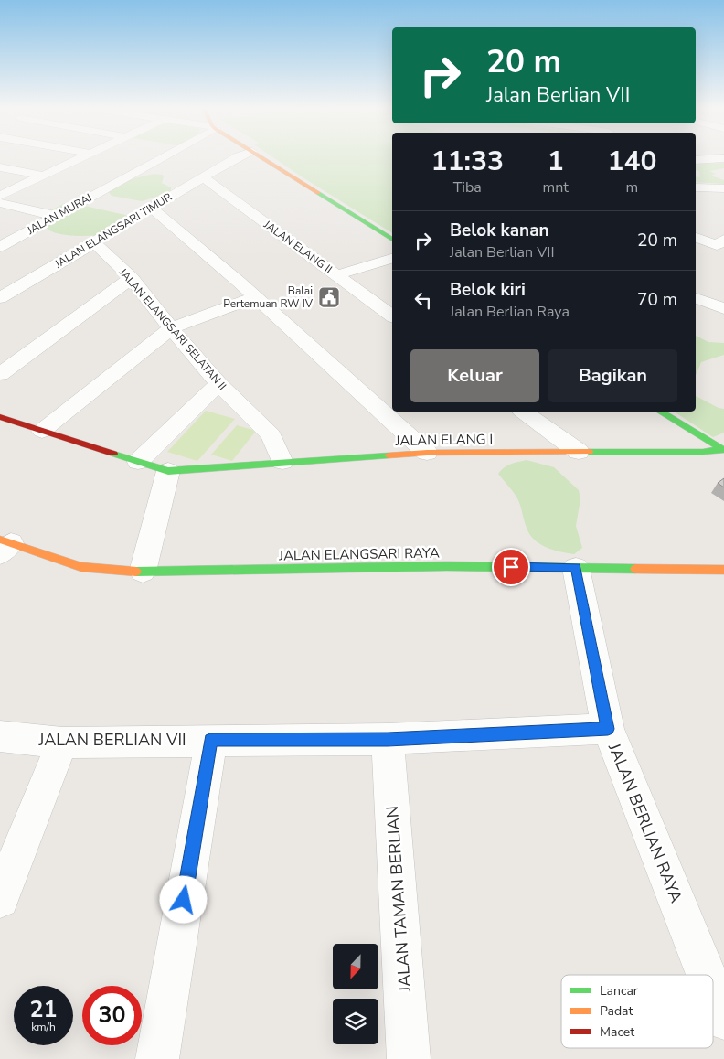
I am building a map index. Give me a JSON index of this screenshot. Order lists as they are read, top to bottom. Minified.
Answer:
{"streets":{"street":["JALAN MURAI","JALAN ELANGSARI TIMUR","JALAN ELANG II","JALAN ELANGSARI SELATAN II","JALAN ELANG I","JALAN ELANGSARI RAYA","JALAN BERLIAN VII","JALAN BERLIAN RAYA","JALAN TAMAN BERLIAN"]},"crossings":[["JALAN ELANGSARI TIMUR","JALAN ELANG II"],["JALAN ELANGSARI TIMUR","JALAN ELANGSARI SELATAN II"],["JALAN ELANGSARI SELATAN II","JALAN ELANG I"],["JALAN ELANGSARI RAYA","JALAN BERLIAN RAYA"],["JALAN BERLIAN VII","JALAN BERLIAN RAYA"],["JALAN BERLIAN VII","JALAN TAMAN BERLIAN"]],"places":{"public building":["Balai Pertemuan RW IV"]},"legend":["Lancar","Padat","Macet"],"north":"bottom","page":{"turn":["20 m","Jalan Berlian VII"],"eta":["11:33","Tiba","1","mnt","140","m"],"list":[{"name":"Belok kanan","note":"Jalan Berlian VII","value":"20 m"},{"name":"Belok kiri","note":"Jalan Berlian Raya","value":"70 m"}],"buttons":["Keluar","Bagikan"],"speed":"21 km/h","limit":"30"}}
